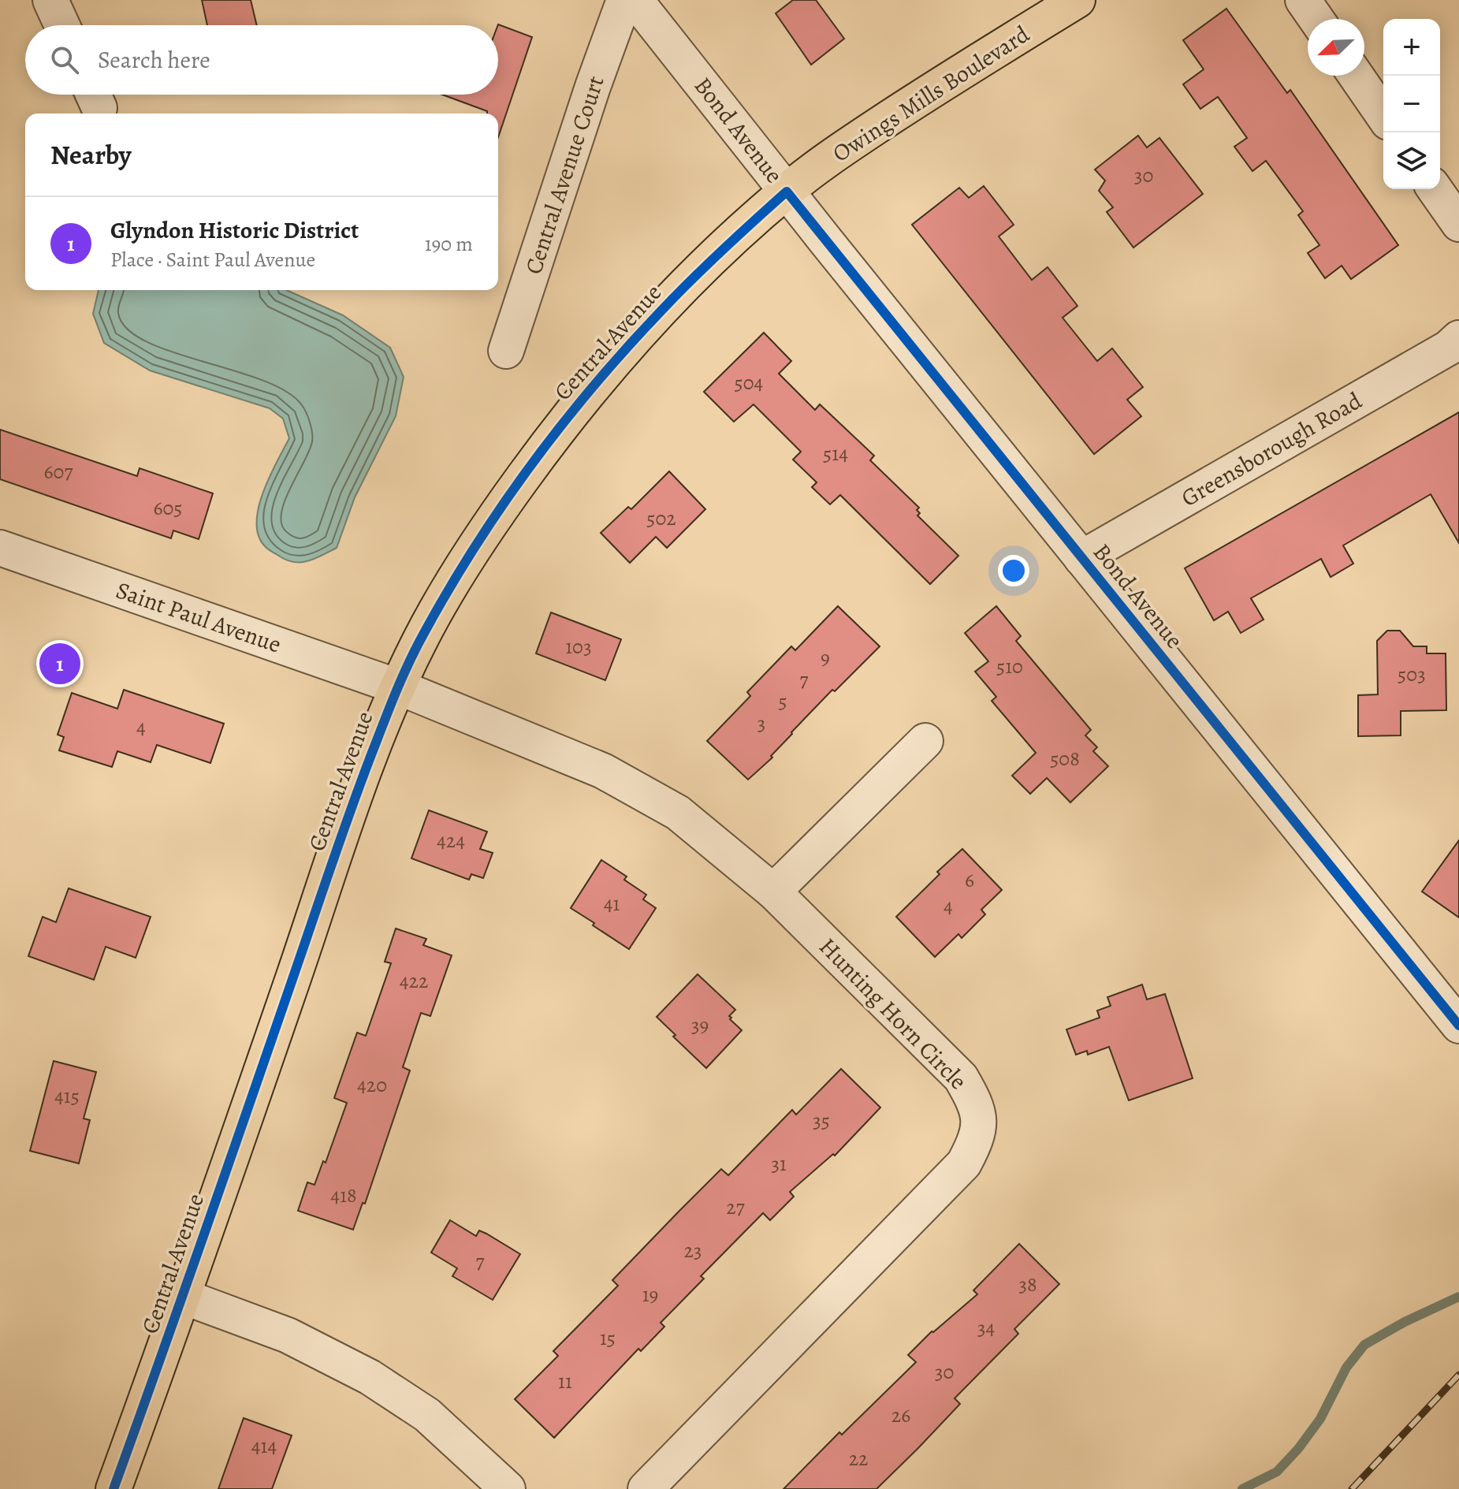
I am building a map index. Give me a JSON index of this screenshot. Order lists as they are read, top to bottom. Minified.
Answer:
{"streets":{"main road":["Owings Mills Boulevard","Central Avenue"],"street":["Bond Avenue","Central Avenue Court","Greensborough Road","Saint Paul Avenue","Hunting Horn Circle"]},"crossings":[["Owings Mills Boulevard","Bond Avenue"],["Owings Mills Boulevard","Central Avenue"],["Bond Avenue","Central Avenue"],["Bond Avenue","Greensborough Road"],["Central Avenue","Saint Paul Avenue"],["Central Avenue","Hunting Horn Circle"],["Saint Paul Avenue","Hunting Horn Circle"]],"house_numbers":["30","504","514","607","605","502","103","9","510","503","7","5","3","4","508","424","6","41","4","422","39","420","415","35","31","418","27","23","7","38","19","34","15","30","11","26","414","22"],"north":"bottom left","page":{"map_buttons":["+","−"],"search":"Search here","heading":"Nearby","list":[{"mark":"1","name":"Glyndon Historic District","note":"Place · Saint Paul Avenue","value":"190 m"}],"pins":"1"}}
